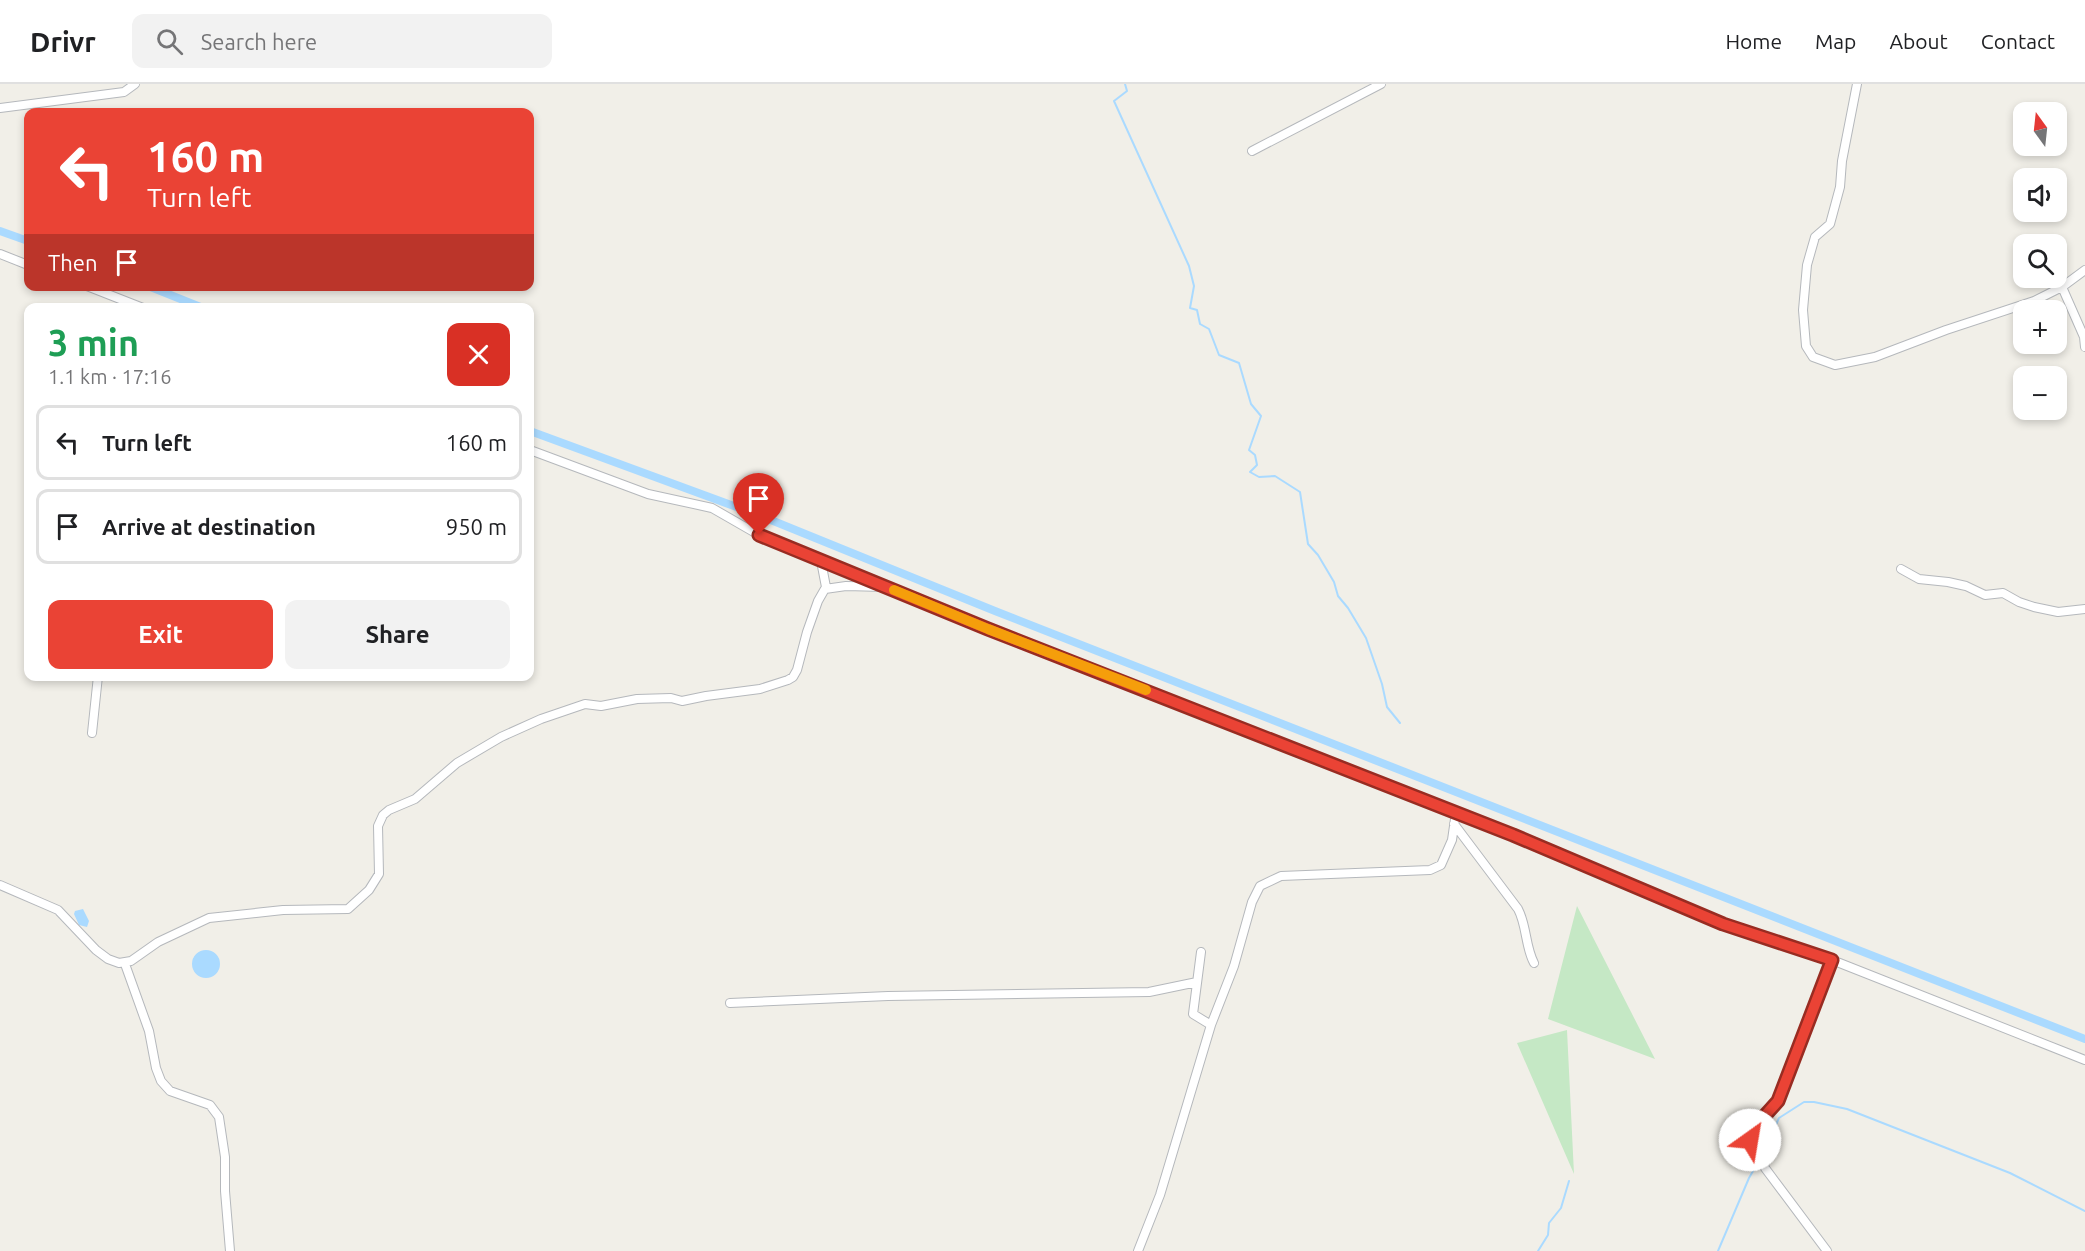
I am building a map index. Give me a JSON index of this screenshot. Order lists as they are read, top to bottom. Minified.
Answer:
{"north":"top","page":{"header":"Drivr","search":"Search here","nav":["Home","Map","About","Contact"],"map_buttons":["+","−"],"turn":["160 m","Turn left"],"then":"Then","heading":["3 min","1.1 km · 17:16"],"list":[{"name":"Turn left","value":"160 m"},{"name":"Arrive at destination","value":"950 m"}],"buttons":["Exit","Share"]}}
